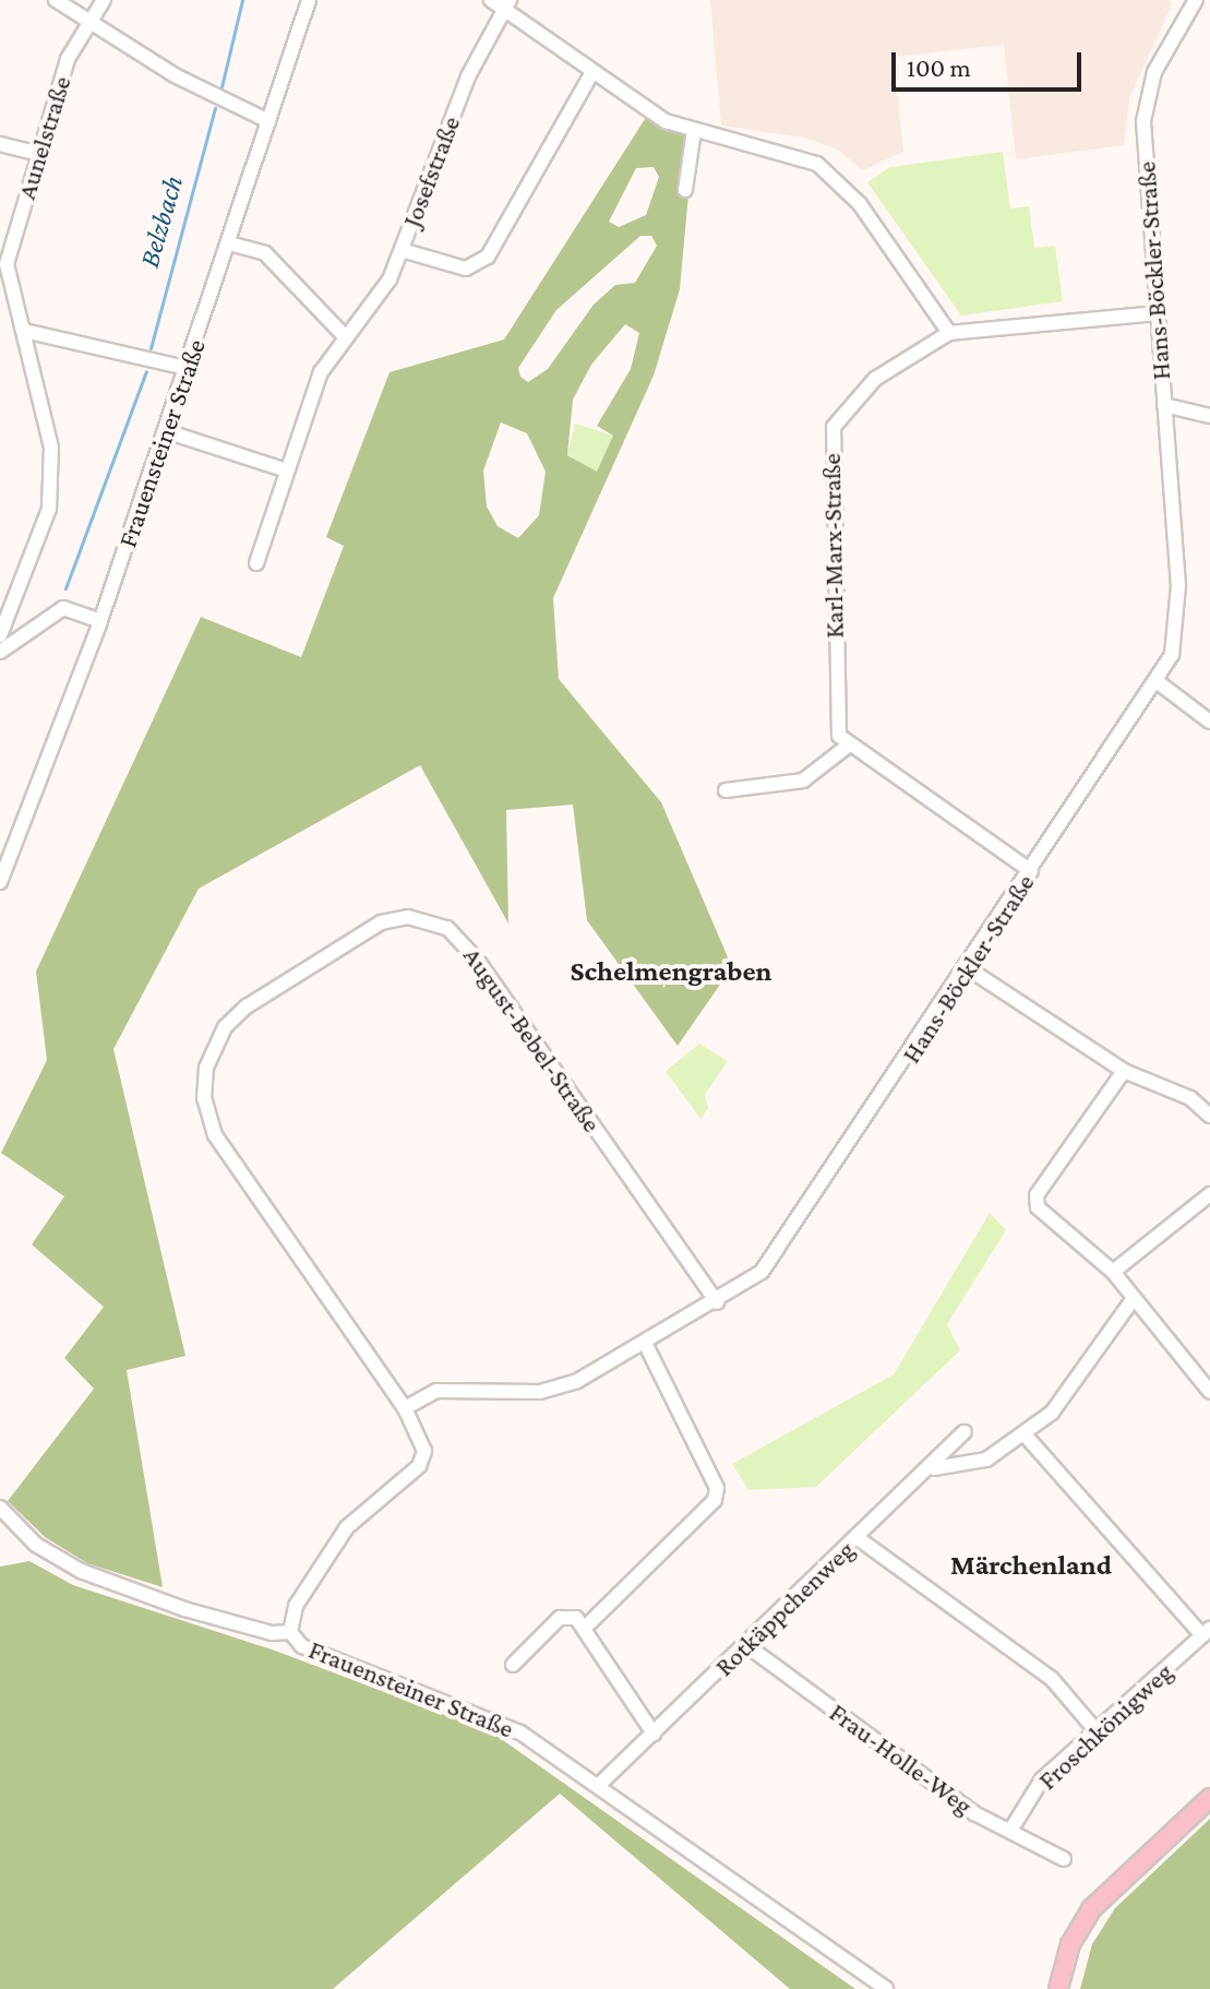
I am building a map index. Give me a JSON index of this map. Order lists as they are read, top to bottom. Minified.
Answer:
{"streets":{"street":["Aunelstraße","Josefstraße","Hans-Böckler-Straße","Frauensteiner Straße","Karl-Marx-Straße","August-Bebel-Straße","Rotkäppchenweg","Froschkönigweg","Frau-Holle-Weg"]},"crossings":[["Hans-Böckler-Straße","Karl-Marx-Straße"],["Hans-Böckler-Straße","August-Bebel-Straße"],["Frauensteiner Straße","Rotkäppchenweg"],["Rotkäppchenweg","Frau-Holle-Weg"],["Froschkönigweg","Frau-Holle-Weg"]],"districts":["Schelmengraben","Märchenland"],"water":["Belzbach"],"scale_bar":"100 m"}
